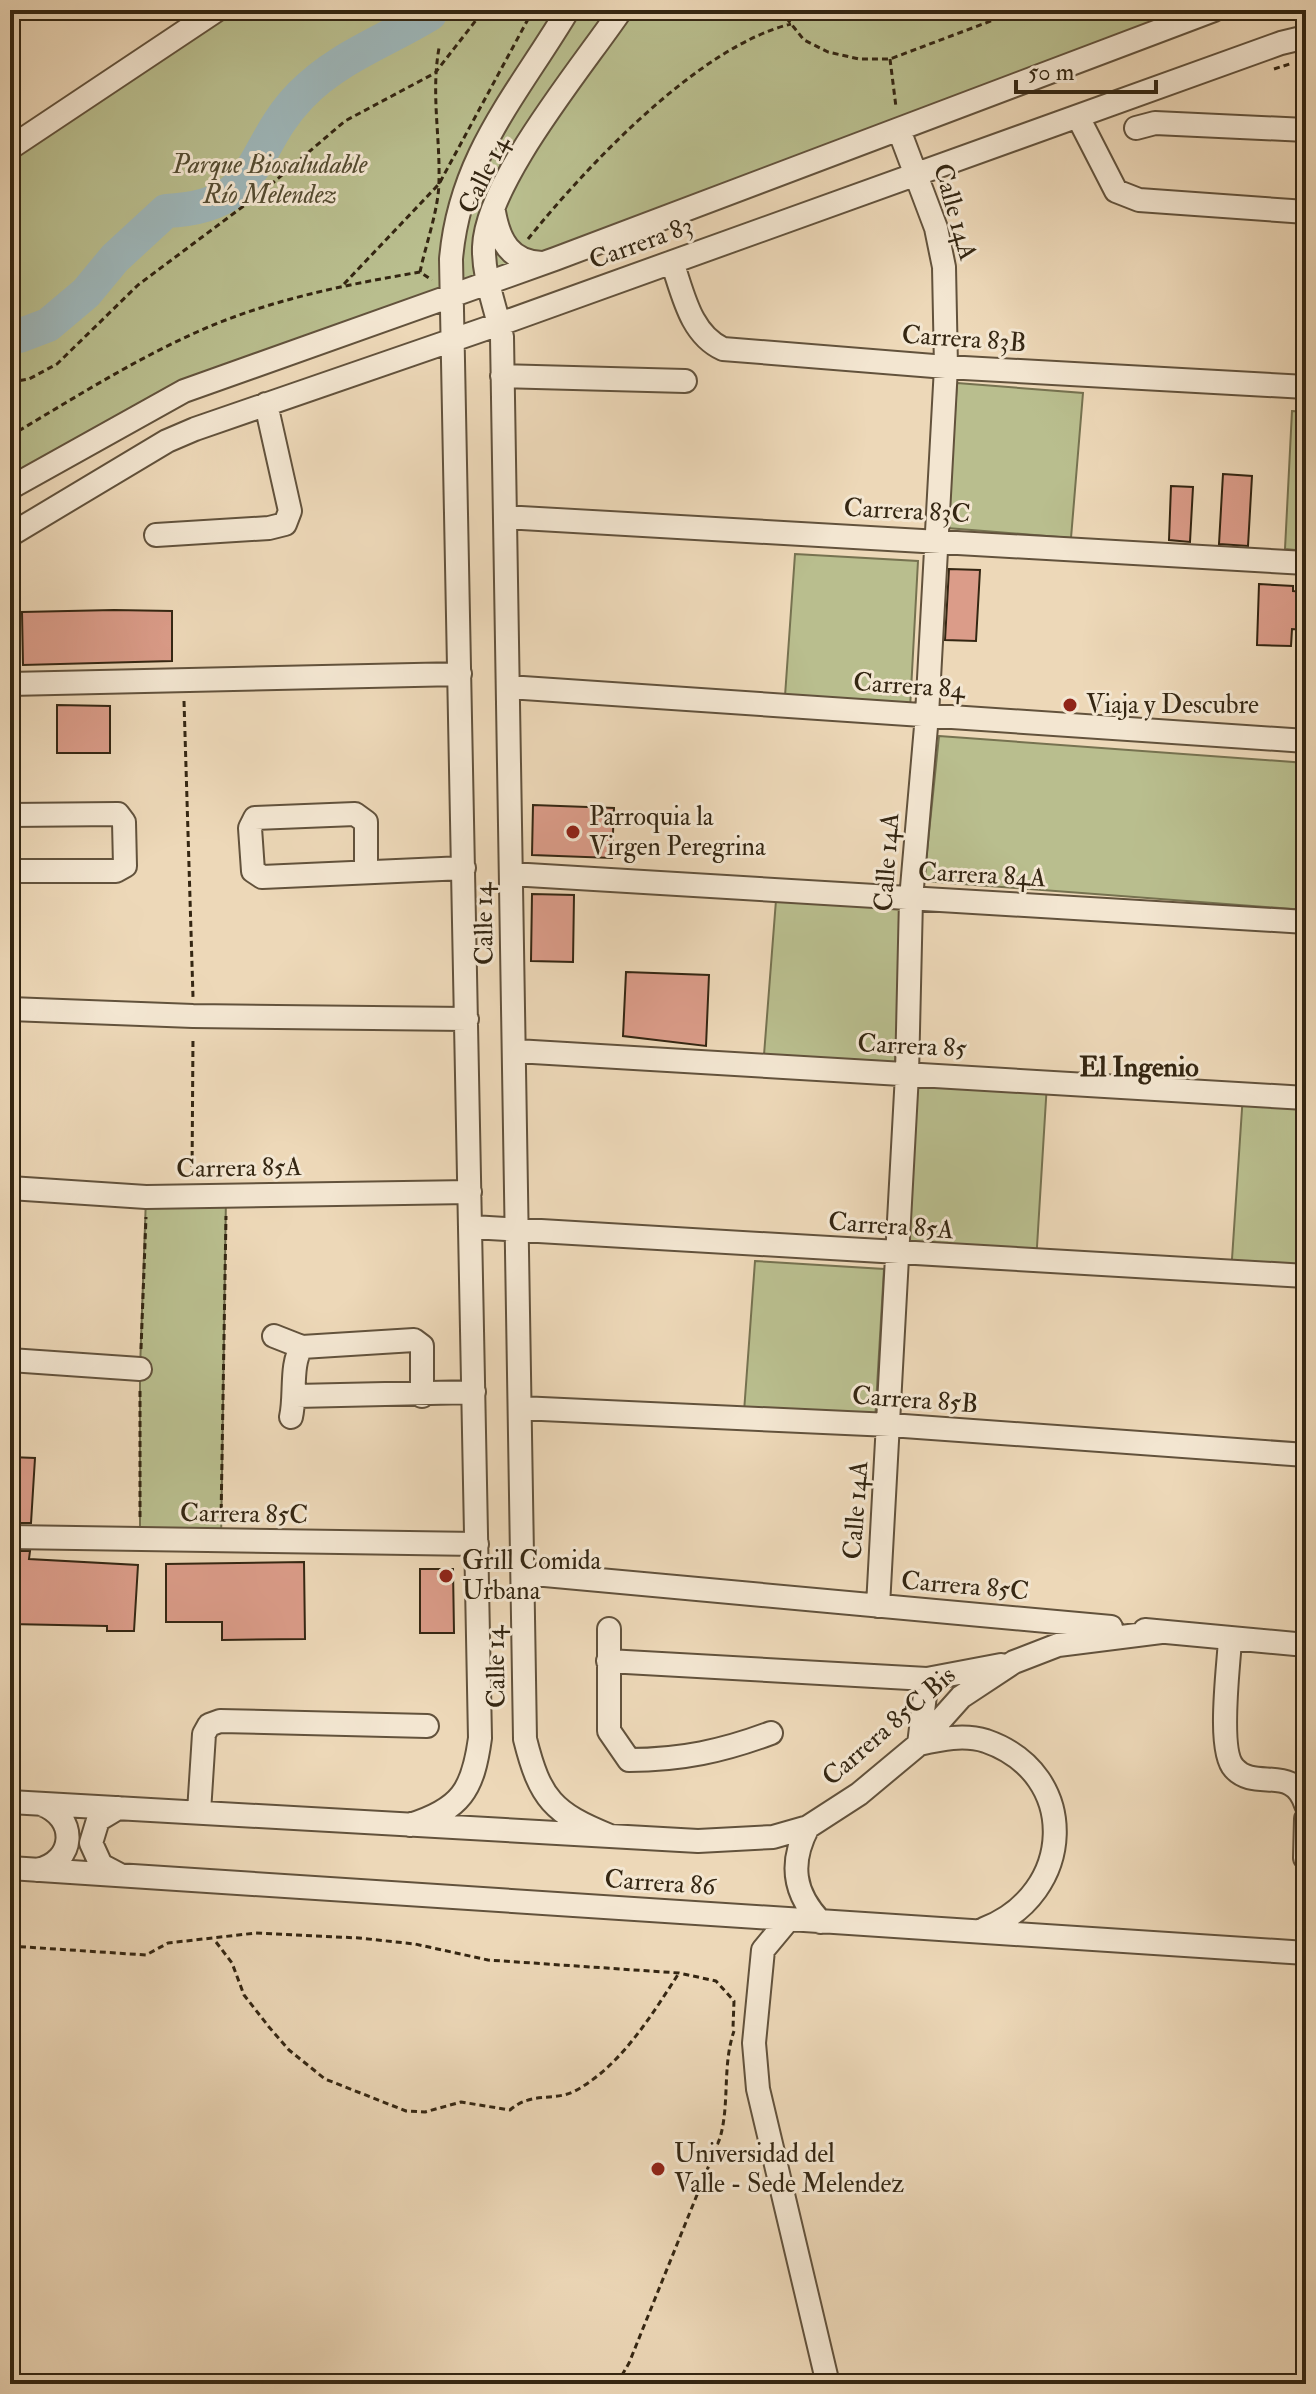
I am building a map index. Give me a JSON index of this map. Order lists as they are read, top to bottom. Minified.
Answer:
{"streets":{"street":["Calle 14","Calle 14A","Carrera 83","Carrera 83B","Carrera 83C","Carrera 84","Carrera 84A","Carrera 85","Carrera 85A","Carrera 85B","Carrera 85C","Carrera 85C Bis","Carrera 86"]},"crossings":[["Calle 14","Carrera 83"],["Calle 14","Carrera 83C"],["Calle 14","Carrera 84"],["Calle 14","Carrera 84A"],["Calle 14","Carrera 85"],["Calle 14","Carrera 85A"],["Calle 14","Carrera 85B"],["Calle 14","Carrera 85C"],["Calle 14","Carrera 86"],["Calle 14A","Carrera 83"],["Calle 14A","Carrera 83B"],["Calle 14A","Carrera 83C"],["Calle 14A","Carrera 84"],["Calle 14A","Carrera 84A"],["Calle 14A","Carrera 85"],["Calle 14A","Carrera 85A"],["Calle 14A","Carrera 85B"],["Calle 14A","Carrera 85C"],["Carrera 83","Carrera 83B"],["Carrera 85C","Carrera 85C Bis"],["Carrera 85C Bis","Carrera 86"]],"districts":["El Ingenio"],"parks":["Parque Biosaludable Río Melendez"],"places":["Viaja y Descubre","Parroquia la Virgen Peregrina","Grill Comida Urbana","Universidad del Valle - Sede Melendez"],"scale_bar":"50 m"}
